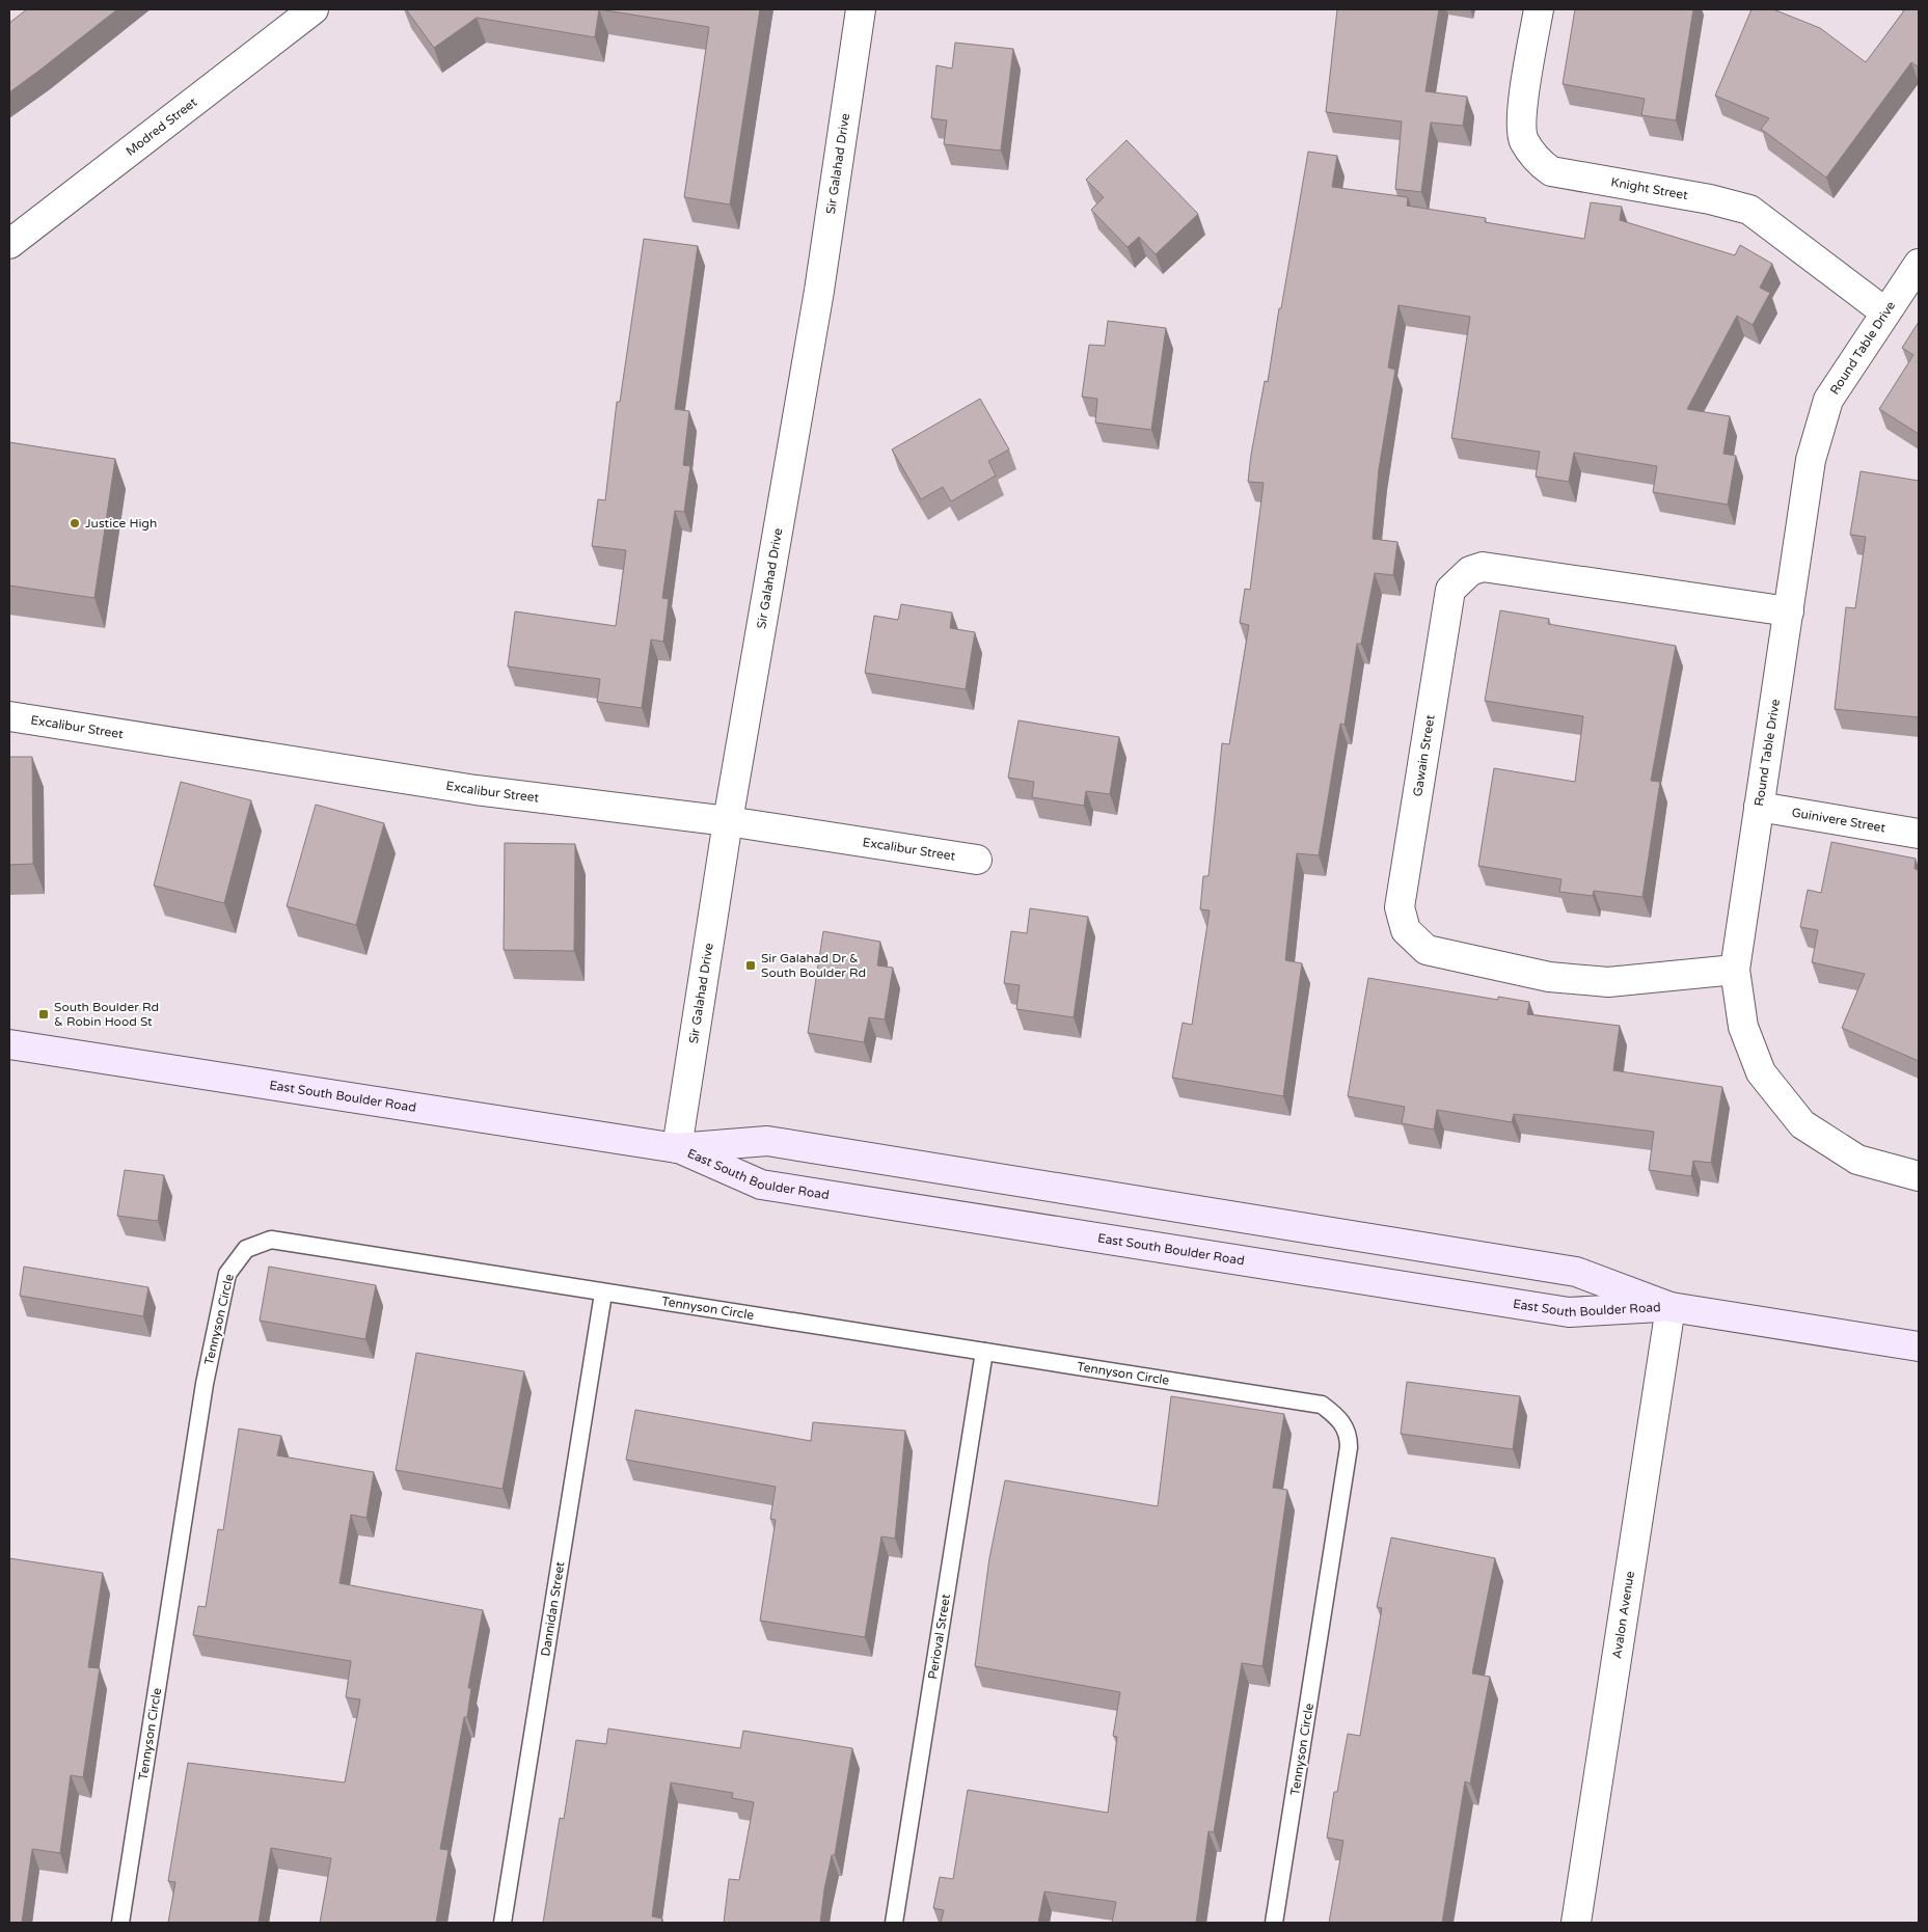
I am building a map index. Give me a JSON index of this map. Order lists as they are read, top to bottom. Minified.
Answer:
{"streets":{"main road":["East South Boulder Road"],"street":["Modred Street","Sir Galahad Drive","Knight Street","Round Table Drive","Excalibur Street","Gawain Street","Guinivere Street","Avalon Avenue"],"lane":["Tennyson Circle","Dannidan Street","Perioval Street"]},"crossings":[["Sir Galahad Drive","Excalibur Street"],["Sir Galahad Drive","East South Boulder Road"],["Knight Street","Round Table Drive"],["Round Table Drive","Gawain Street"],["Round Table Drive","Guinivere Street"],["East South Boulder Road","Avalon Avenue"],["Tennyson Circle","Dannidan Street"],["Tennyson Circle","Perioval Street"]],"places":{"other":["Justice High"],"transit":["Sir Galahad Dr & South Boulder Rd","South Boulder Rd & Robin Hood St"]}}
